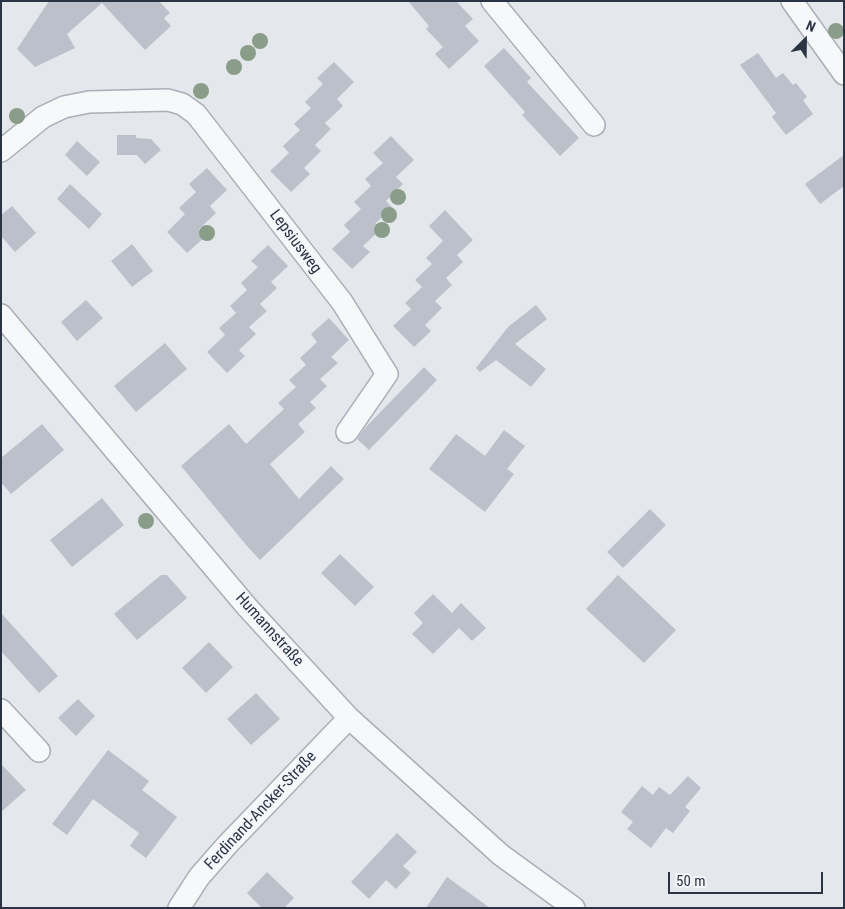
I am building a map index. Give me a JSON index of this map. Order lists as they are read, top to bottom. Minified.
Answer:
{"streets":{"street":["Lepsiusweg","Humannstraße","Ferdinand-Ancker-Straße"]},"crossings":[["Humannstraße","Ferdinand-Ancker-Straße"]],"scale_bar":"50 m","north":"top right"}
